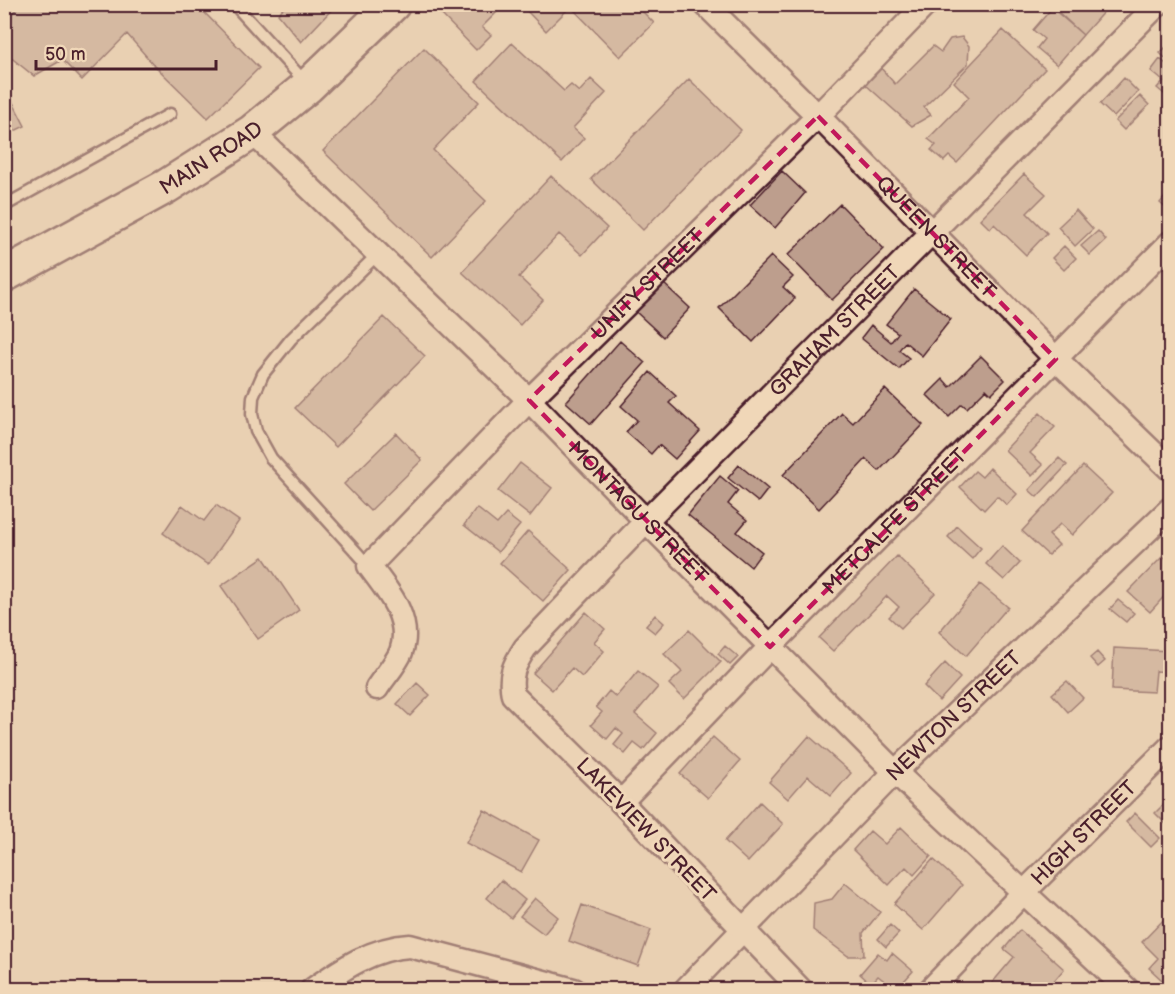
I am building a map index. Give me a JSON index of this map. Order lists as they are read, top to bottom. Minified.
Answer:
{"streets":{"highway":["MAIN ROAD"],"street":["QUEEN STREET","UNITY STREET","GRAHAM STREET","MONTAGU STREET","METCALFE STREET","NEWTON STREET","LAKEVIEW STREET","HIGH STREET"]},"crossings":[["MAIN ROAD","MONTAGU STREET"],["QUEEN STREET","UNITY STREET"],["QUEEN STREET","GRAHAM STREET"],["QUEEN STREET","METCALFE STREET"],["UNITY STREET","MONTAGU STREET"],["GRAHAM STREET","MONTAGU STREET"],["GRAHAM STREET","LAKEVIEW STREET"],["MONTAGU STREET","METCALFE STREET"],["MONTAGU STREET","NEWTON STREET"],["MONTAGU STREET","HIGH STREET"],["METCALFE STREET","LAKEVIEW STREET"],["NEWTON STREET","LAKEVIEW STREET"]],"scale_bar":"50 m"}
